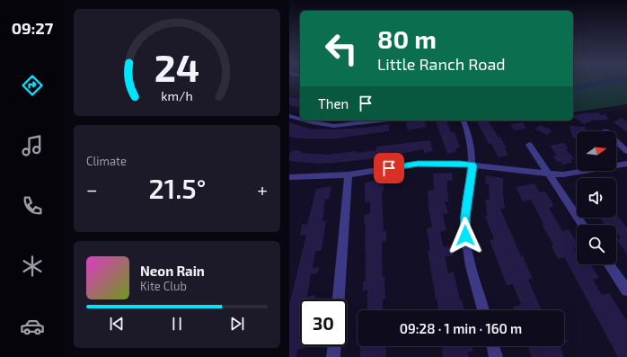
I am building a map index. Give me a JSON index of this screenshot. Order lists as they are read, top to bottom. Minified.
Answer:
{"north":"right","page":{"tabs":"09:27","turn":["80 m","Little Ranch Road"],"then":"Then","tile":"Climate","heat":["−","21.5°","+"],"song":["Neon Rain","Kite Club"],"limit":"30","trip":"09:28 · 1 min · 160 m","gauge":["24","km/h"]}}
